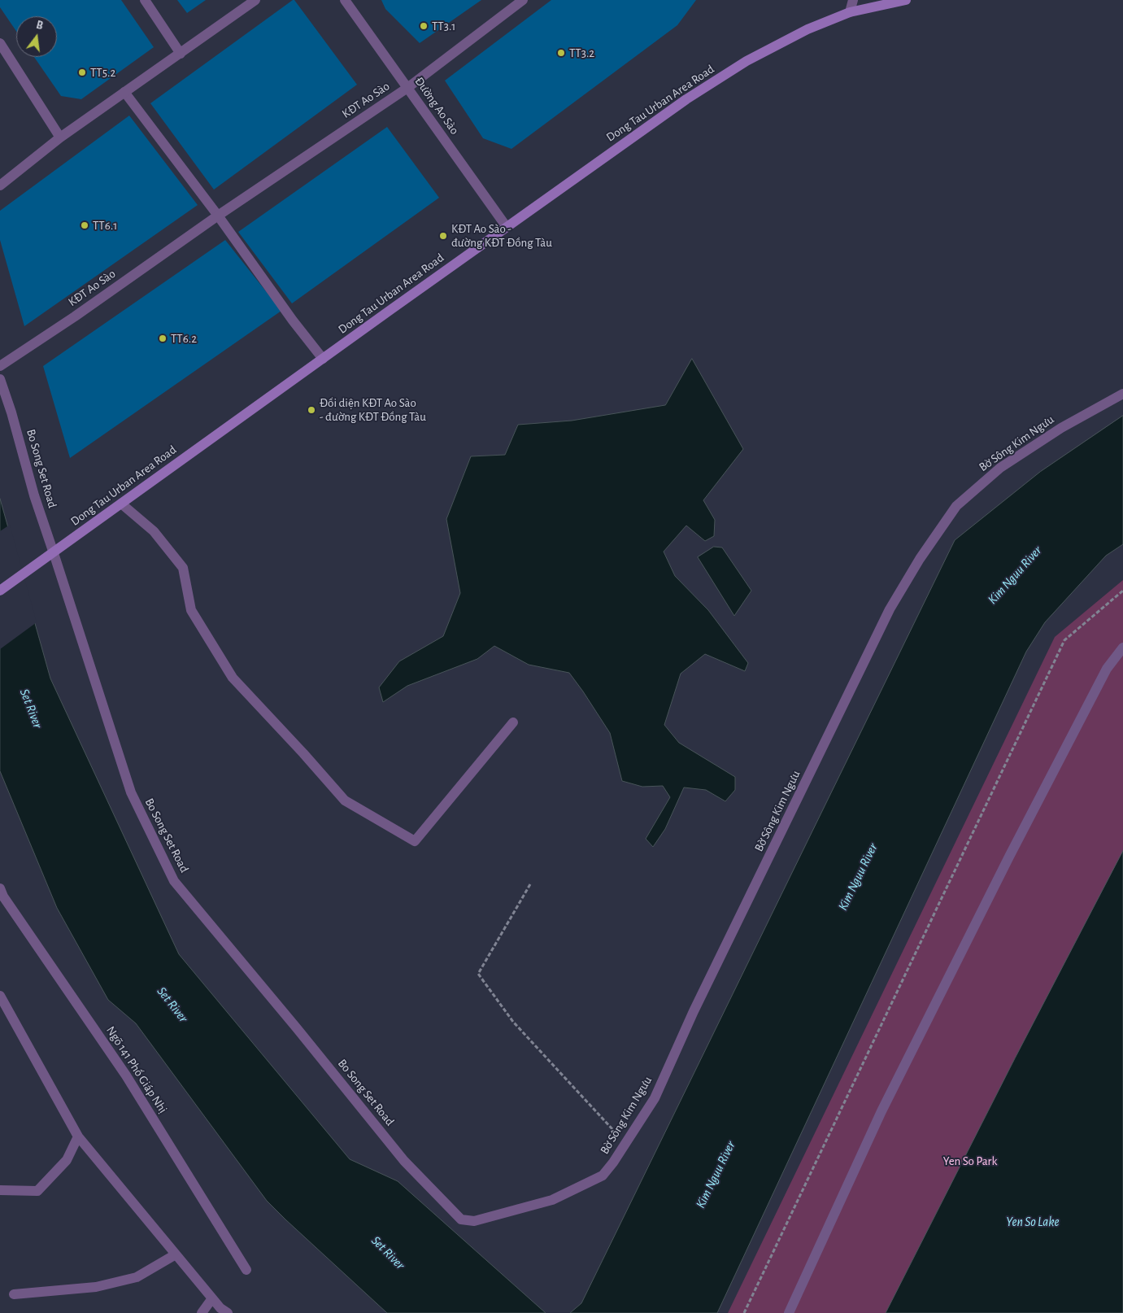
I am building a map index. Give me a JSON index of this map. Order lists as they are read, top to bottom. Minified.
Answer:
{"streets":{"main road":["Dong Tau Urban Area Road"],"street":["KĐT Ao Sào","Đường Ao Sào","Bờ Sông Kim Ngưu","Bo Song Set Road","Ngõ 141 Phố Giáp Nhị"]},"crossings":[["KĐT Ao Sào","Đường Ao Sào"],["Dong Tau Urban Area Road","Đường Ao Sào"],["Dong Tau Urban Area Road","Bo Song Set Road"],["Bờ Sông Kim Ngưu","Bo Song Set Road"]],"water":["Kim Nguu River","Set River","Yen So Lake"],"parks":["Yen So Park"],"places":["TT3.1","TT3.2","TT5.2","TT6.1","KĐT Ao Sào - đường KĐT Đồng Tàu","TT6.2","Đối diện KĐT Ao Sào - đường KĐT Đồng Tàu"],"north":"top"}
